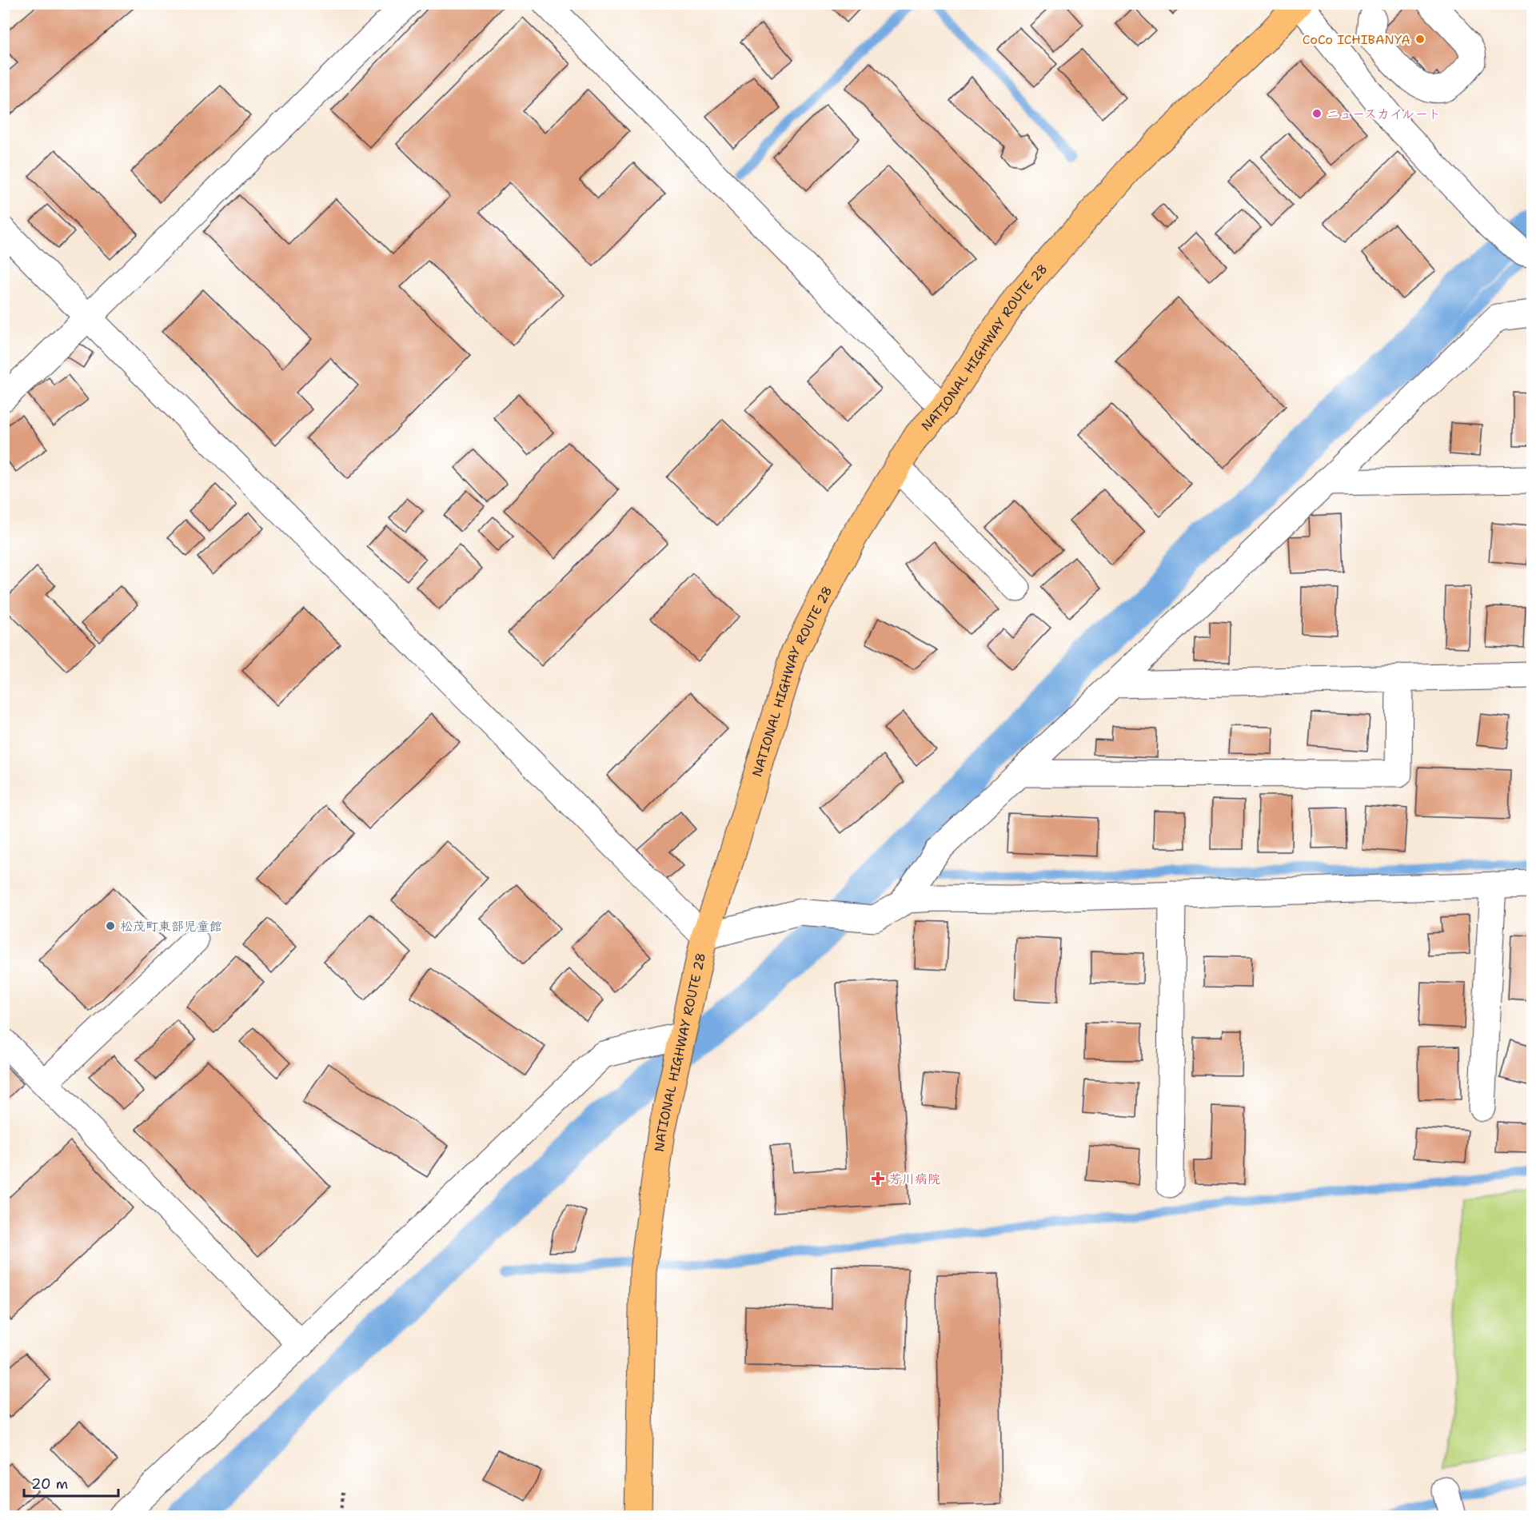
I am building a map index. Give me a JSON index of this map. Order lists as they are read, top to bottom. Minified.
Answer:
{"streets":{"highway":["NATIONAL HIGHWAY ROUTE 28"]},"places":{"other":["CoCo ICHIBANYA","ニュースカイルート","松茂町東部児童館"],"health":["芳川病院"]},"scale_bar":"20 m"}
